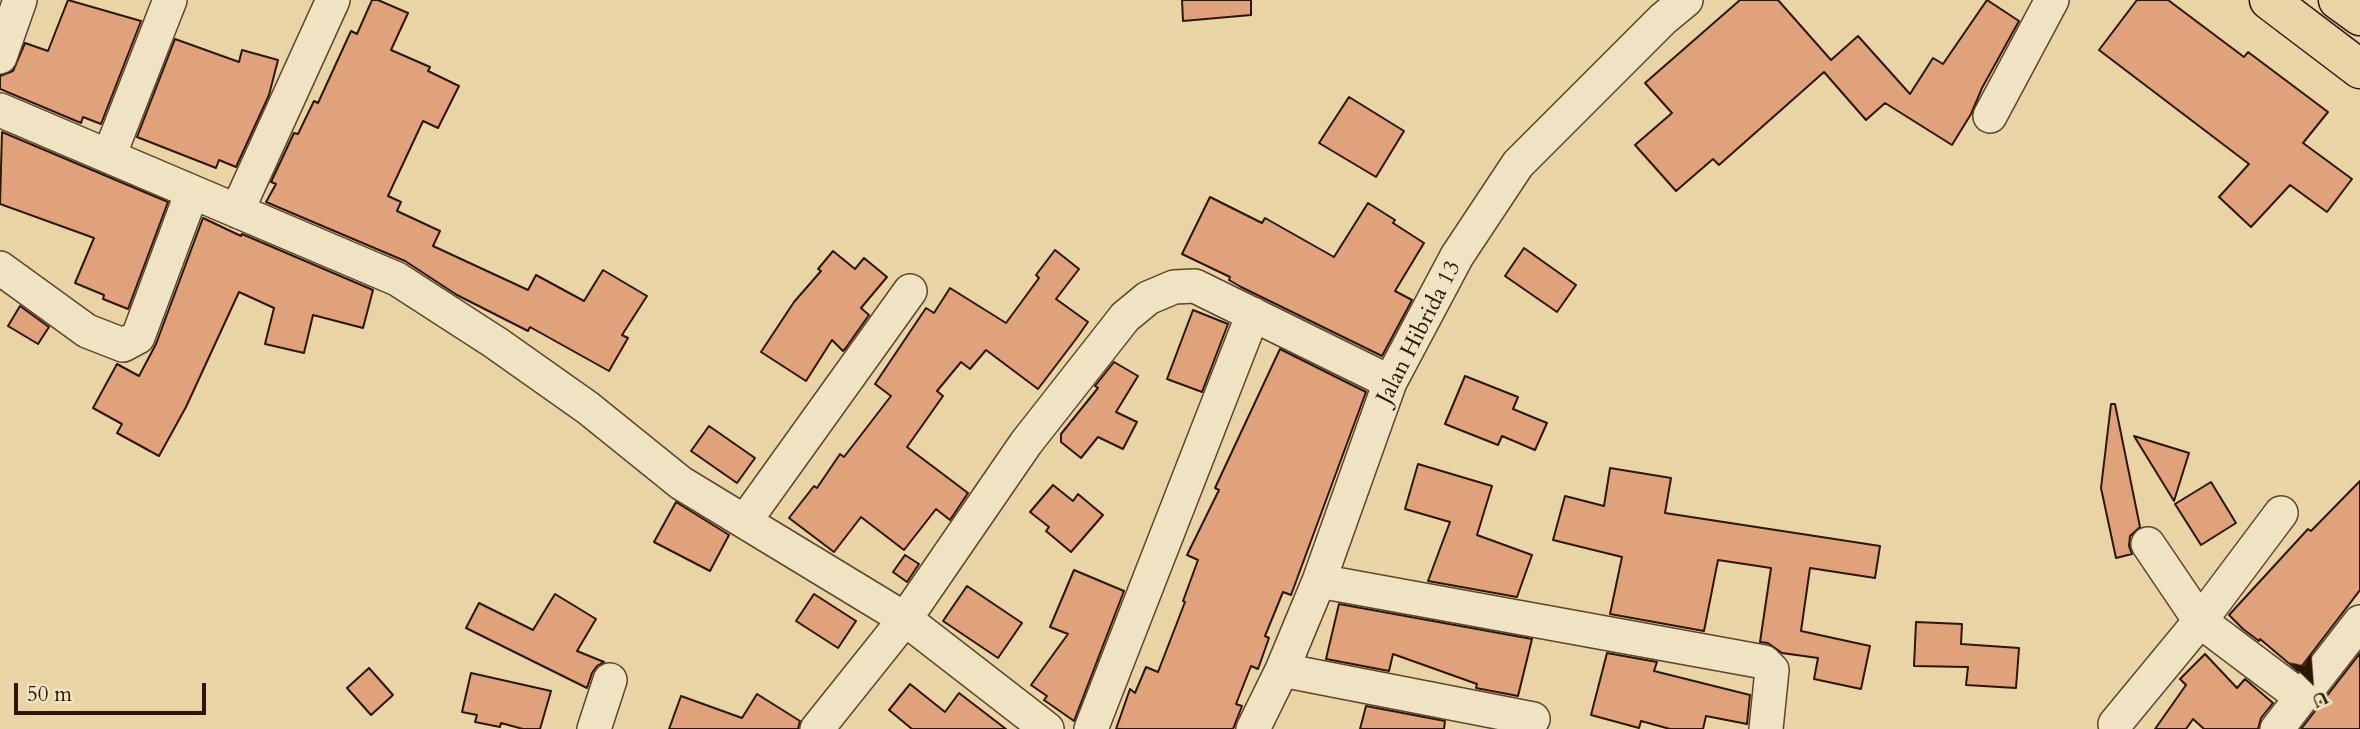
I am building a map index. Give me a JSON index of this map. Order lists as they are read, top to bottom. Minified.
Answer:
{"streets":{"street":["Jalan Hibrida 13"]},"scale_bar":"50 m","north":"bottom right"}
